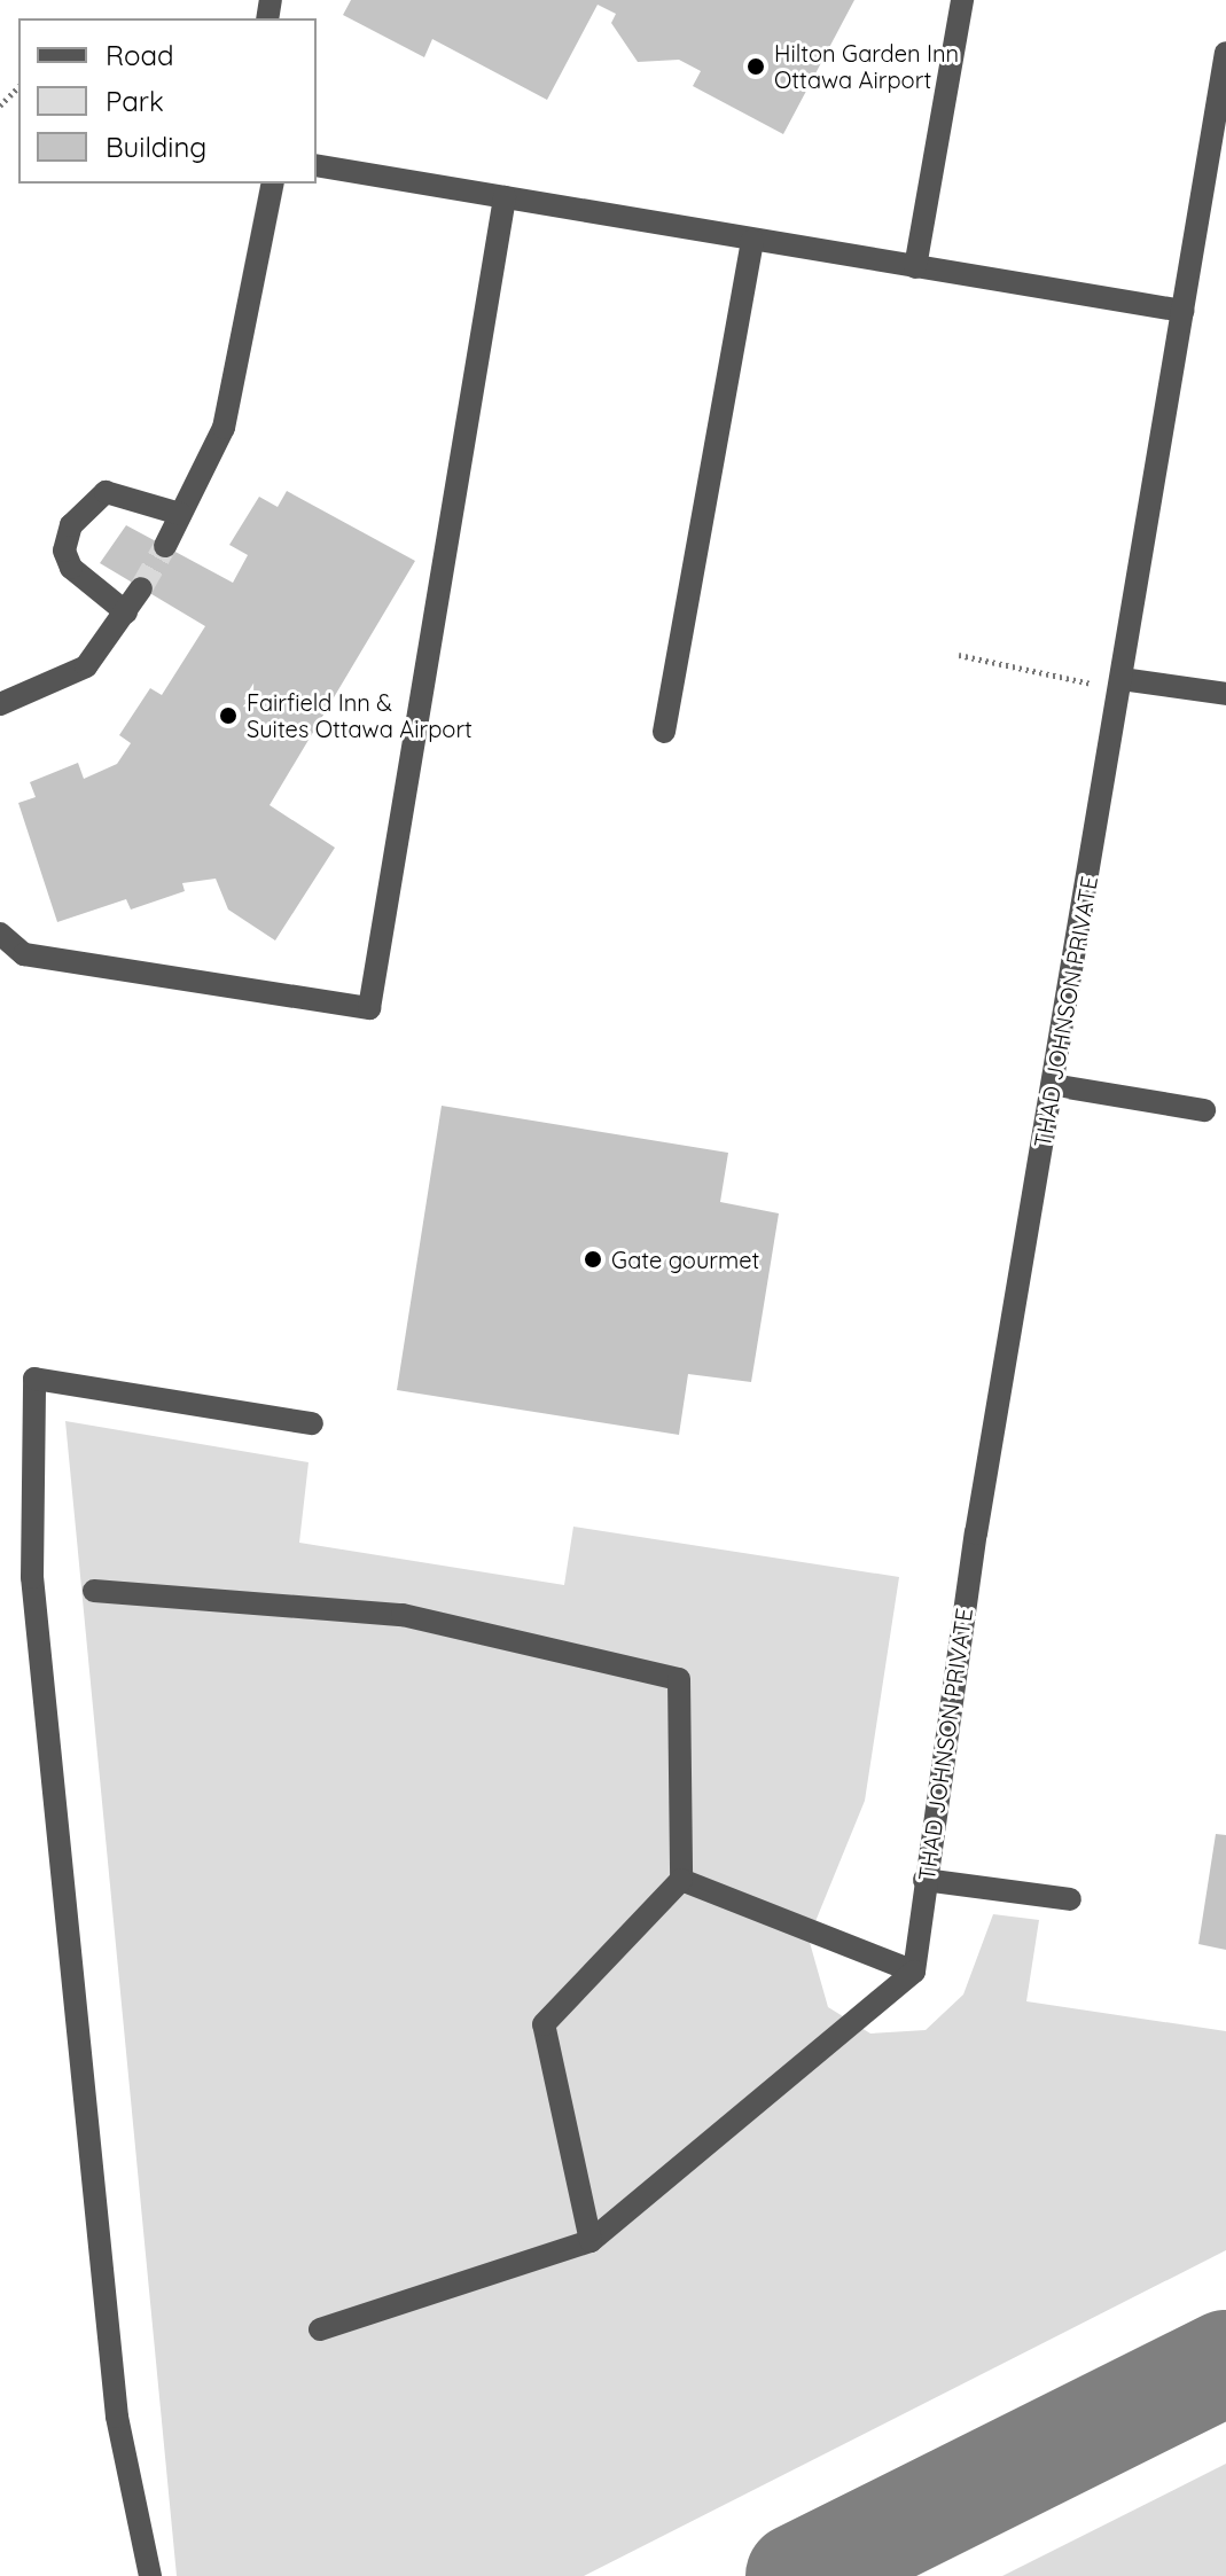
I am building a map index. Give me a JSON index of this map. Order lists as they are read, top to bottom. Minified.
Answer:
{"streets":{"street":["THAD JOHNSON PRIVATE"]},"places":["Hilton Garden Inn Ottawa Airport","Fairfield Inn & Suites Ottawa Airport","Gate gourmet"],"legend":["Road","Park","Building"]}
